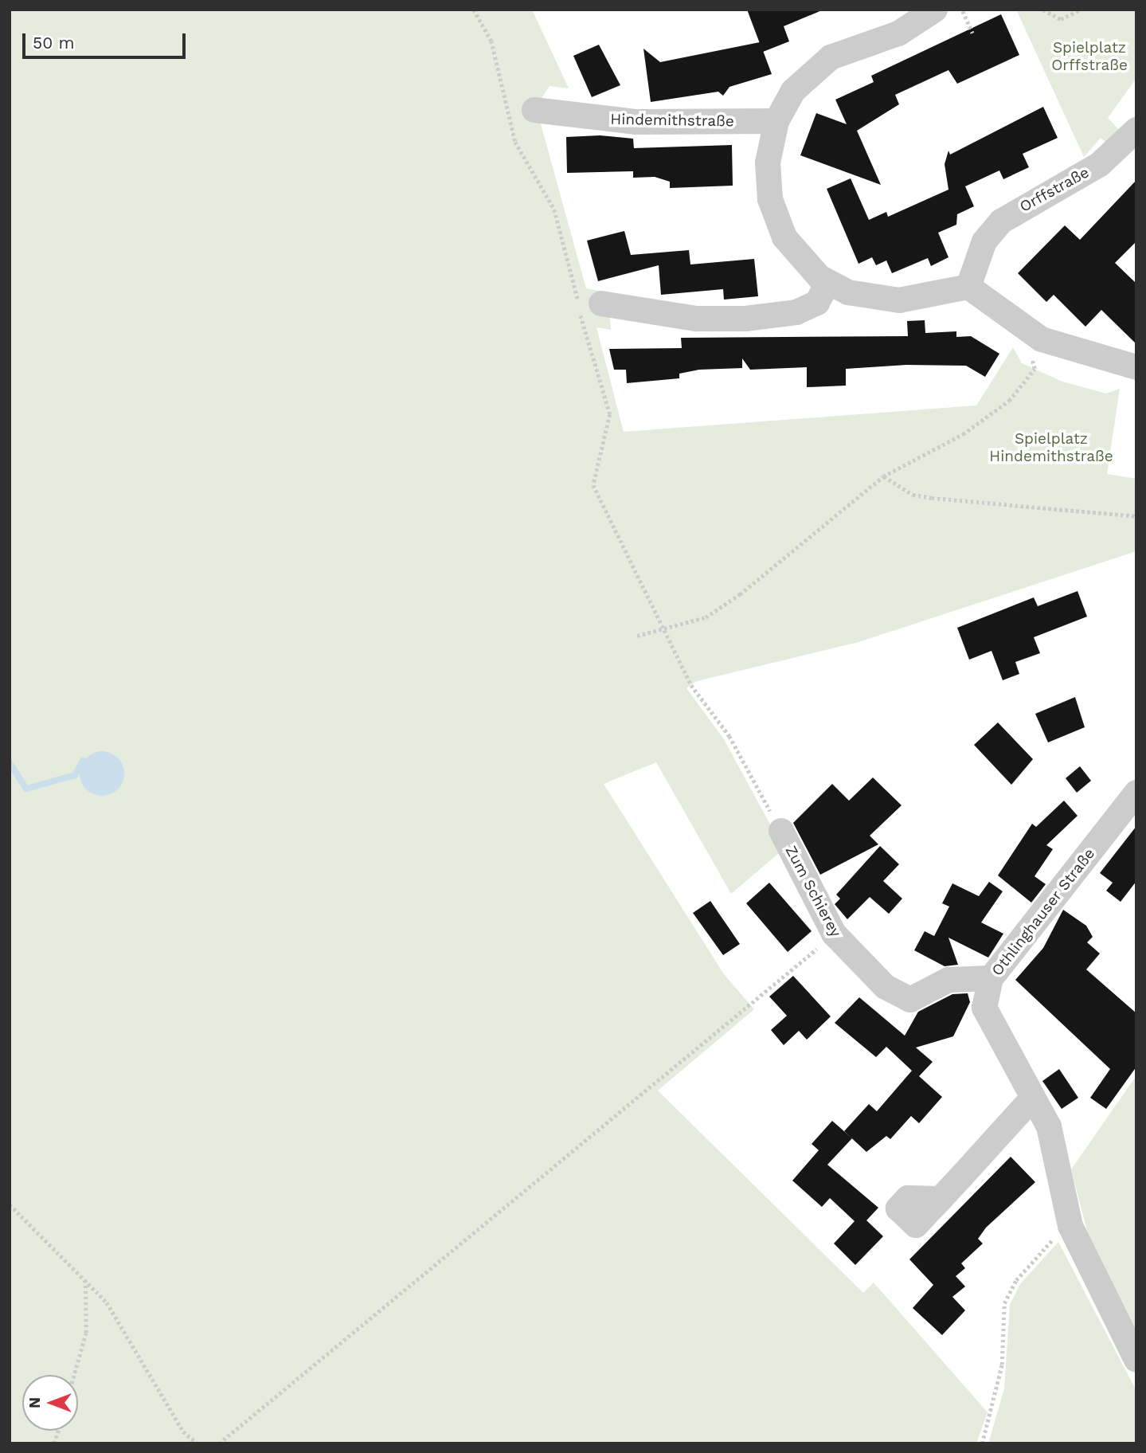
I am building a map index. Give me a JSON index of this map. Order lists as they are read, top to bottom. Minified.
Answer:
{"streets":{"street":["Hindemithstraße","Orffstraße","Zum Schierey","Othlinghauser Straße"]},"crossings":[["Zum Schierey","Othlinghauser Straße"]],"parks":["Spielplatz Orffstraße","Spielplatz Hindemithstraße"],"scale_bar":"50 m","north":"left"}
